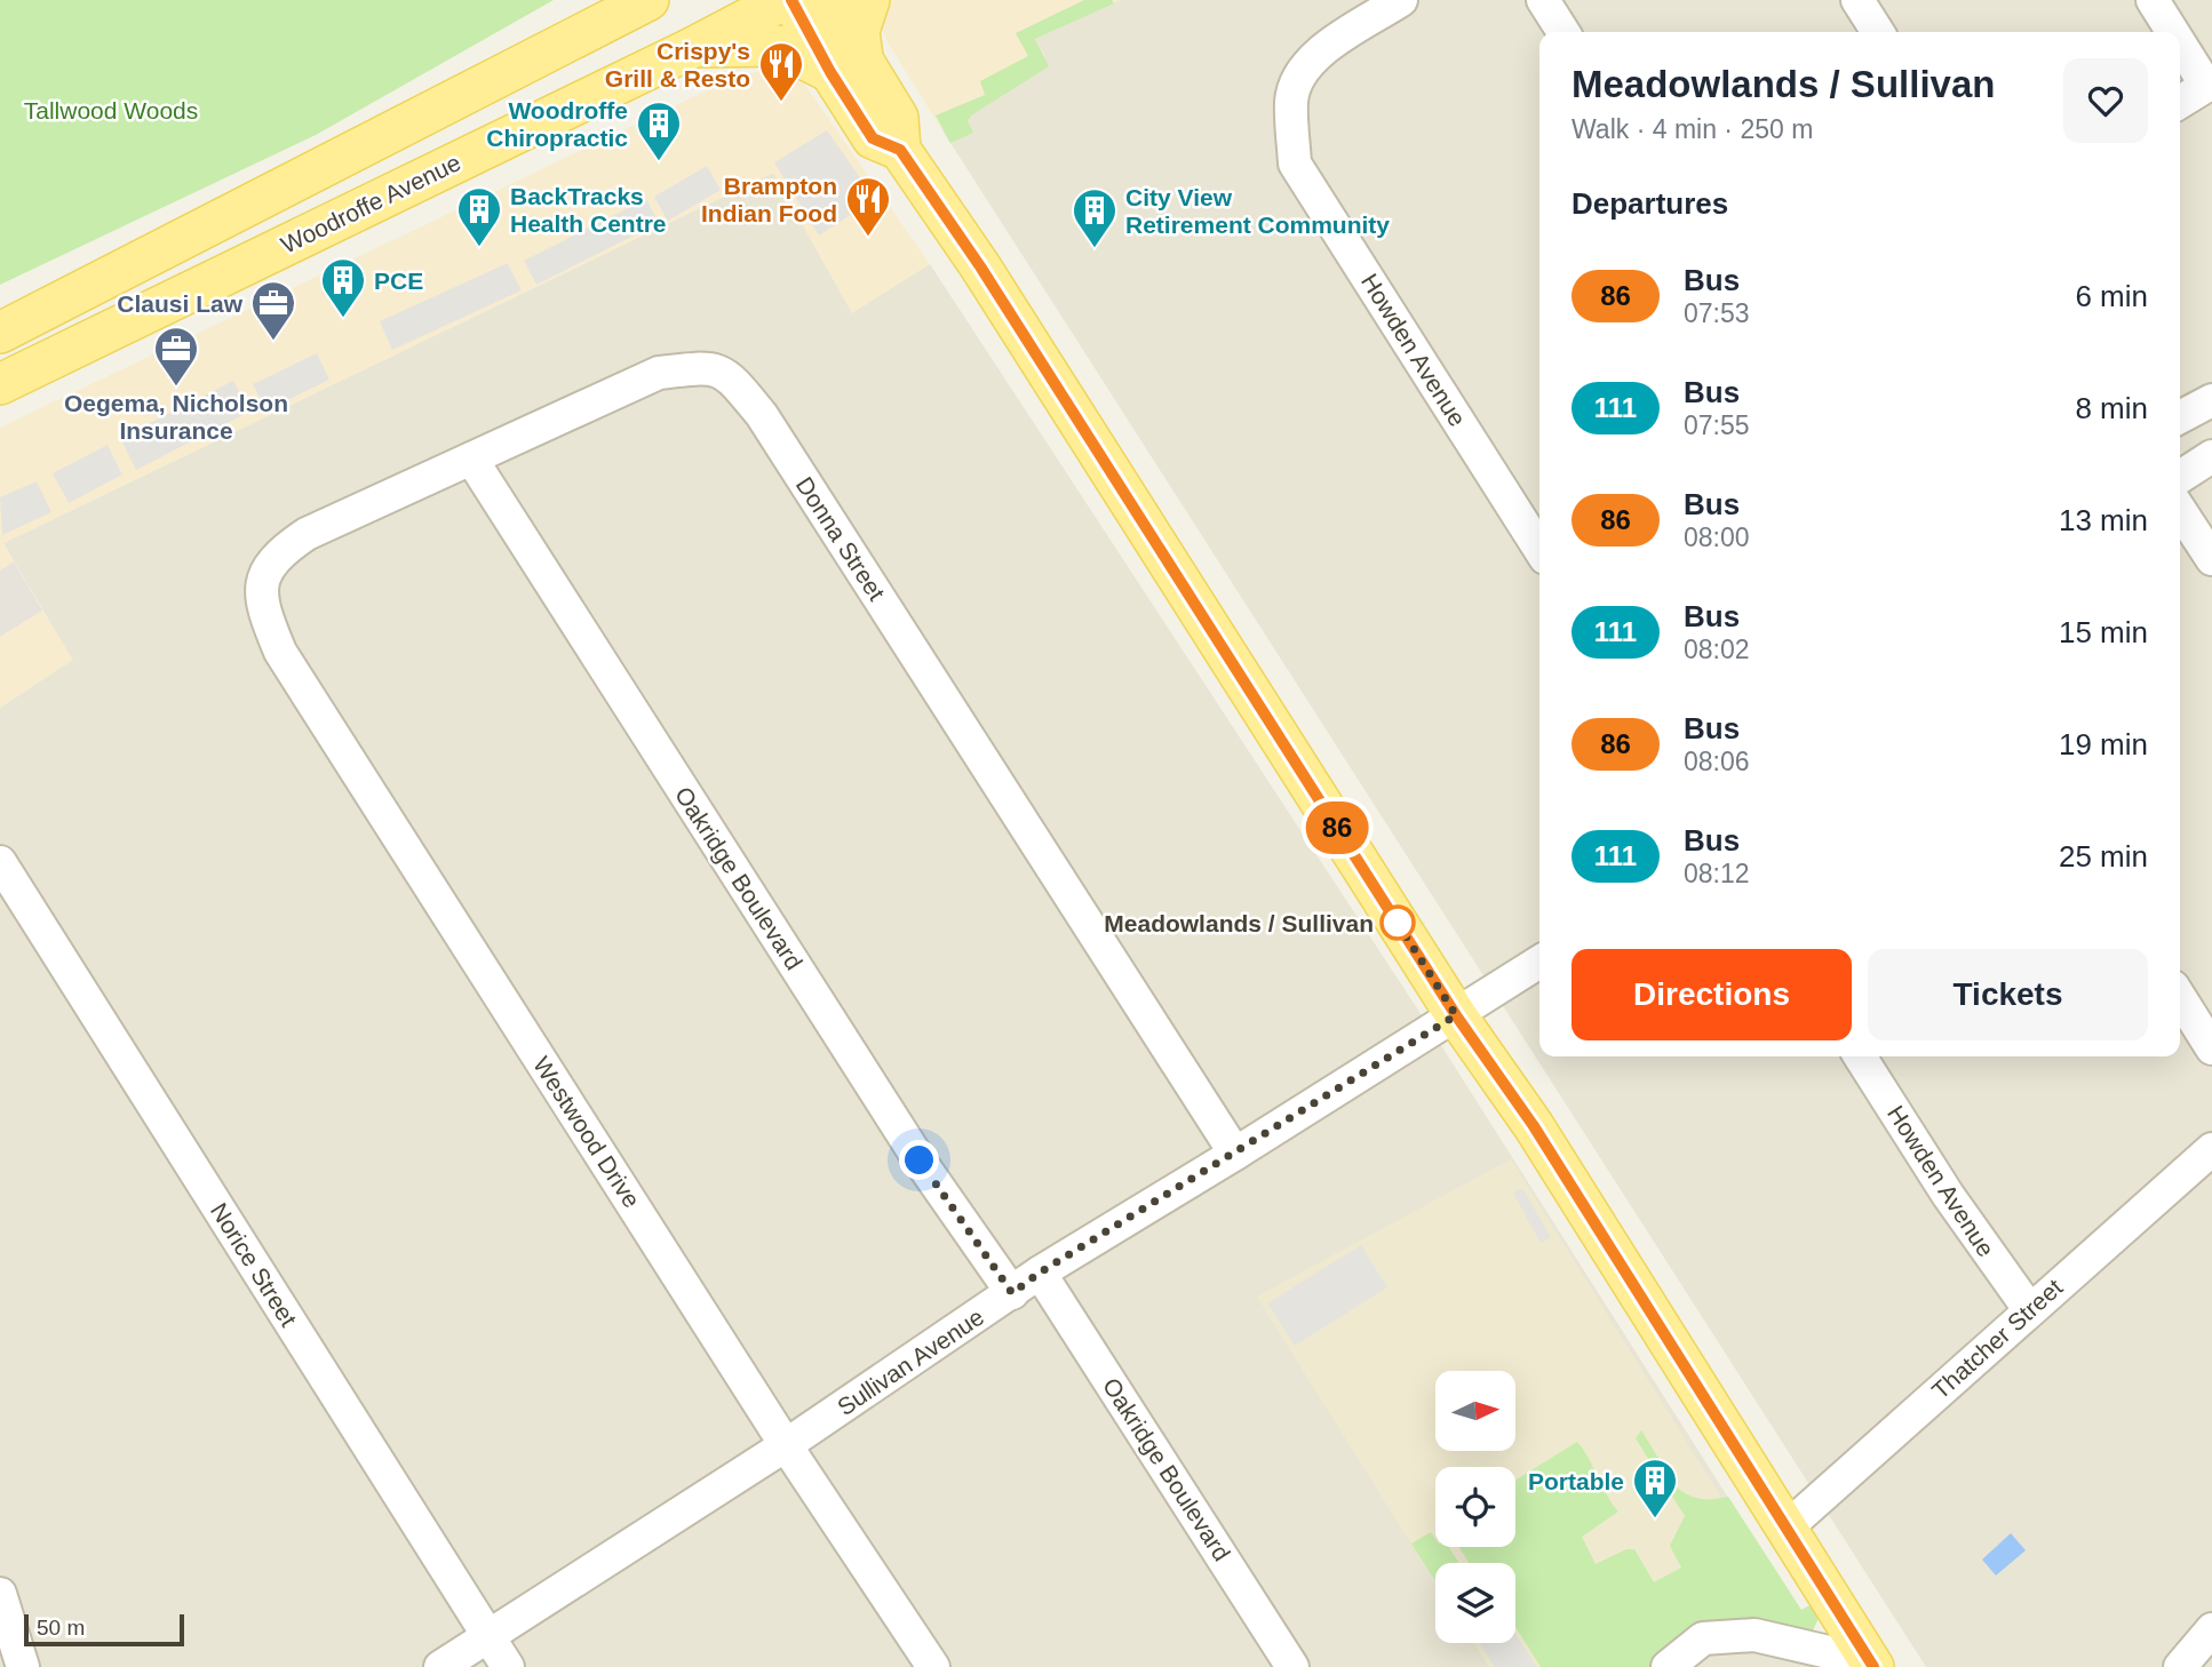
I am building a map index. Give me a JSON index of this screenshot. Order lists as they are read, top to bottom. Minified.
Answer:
{"streets":{"main road":["Woodroffe Avenue"],"street":["Howden Avenue","Donna Street","Oakridge Boulevard","Westwood Drive","Norice Street","Thatcher Street","Sullivan Avenue"]},"crossings":[["Howden Avenue","Thatcher Street"],["Donna Street","Oakridge Boulevard"],["Donna Street","Westwood Drive"],["Donna Street","Sullivan Avenue"],["Oakridge Boulevard","Sullivan Avenue"],["Westwood Drive","Sullivan Avenue"],["Norice Street","Sullivan Avenue"]],"parks":["Tallwood Woods"],"places":{"restaurant":["Crispy's Grill & Resto","Brampton Indian Food"],"building":["Woodroffe Chiropractic","BackTracks Health Centre","City View Retirement Community","PCE","Portable"],"office":["Clausi Law","Oegema, Nicholson Insurance"],"other":["Meadowlands / Sullivan"]},"lines":["bus line 86"],"scale_bar":"50 m","north":"right","page":{"on_map":"86","heading":[["Meadowlands / Sullivan","Walk · 4 min · 250 m"],"Departures"],"list":[{"mark":"86","name":"Bus","note":"07:53","value":"6 min"},{"mark":"111","name":"Bus","note":"07:55","value":"8 min"},{"mark":"86","name":"Bus","note":"08:00","value":"13 min"},{"mark":"111","name":"Bus","note":"08:02","value":"15 min"},{"mark":"86","name":"Bus","note":"08:06","value":"19 min"},{"mark":"111","name":"Bus","note":"08:12","value":"25 min"}],"buttons":["Directions","Tickets"],"scale":"50 m"}}
